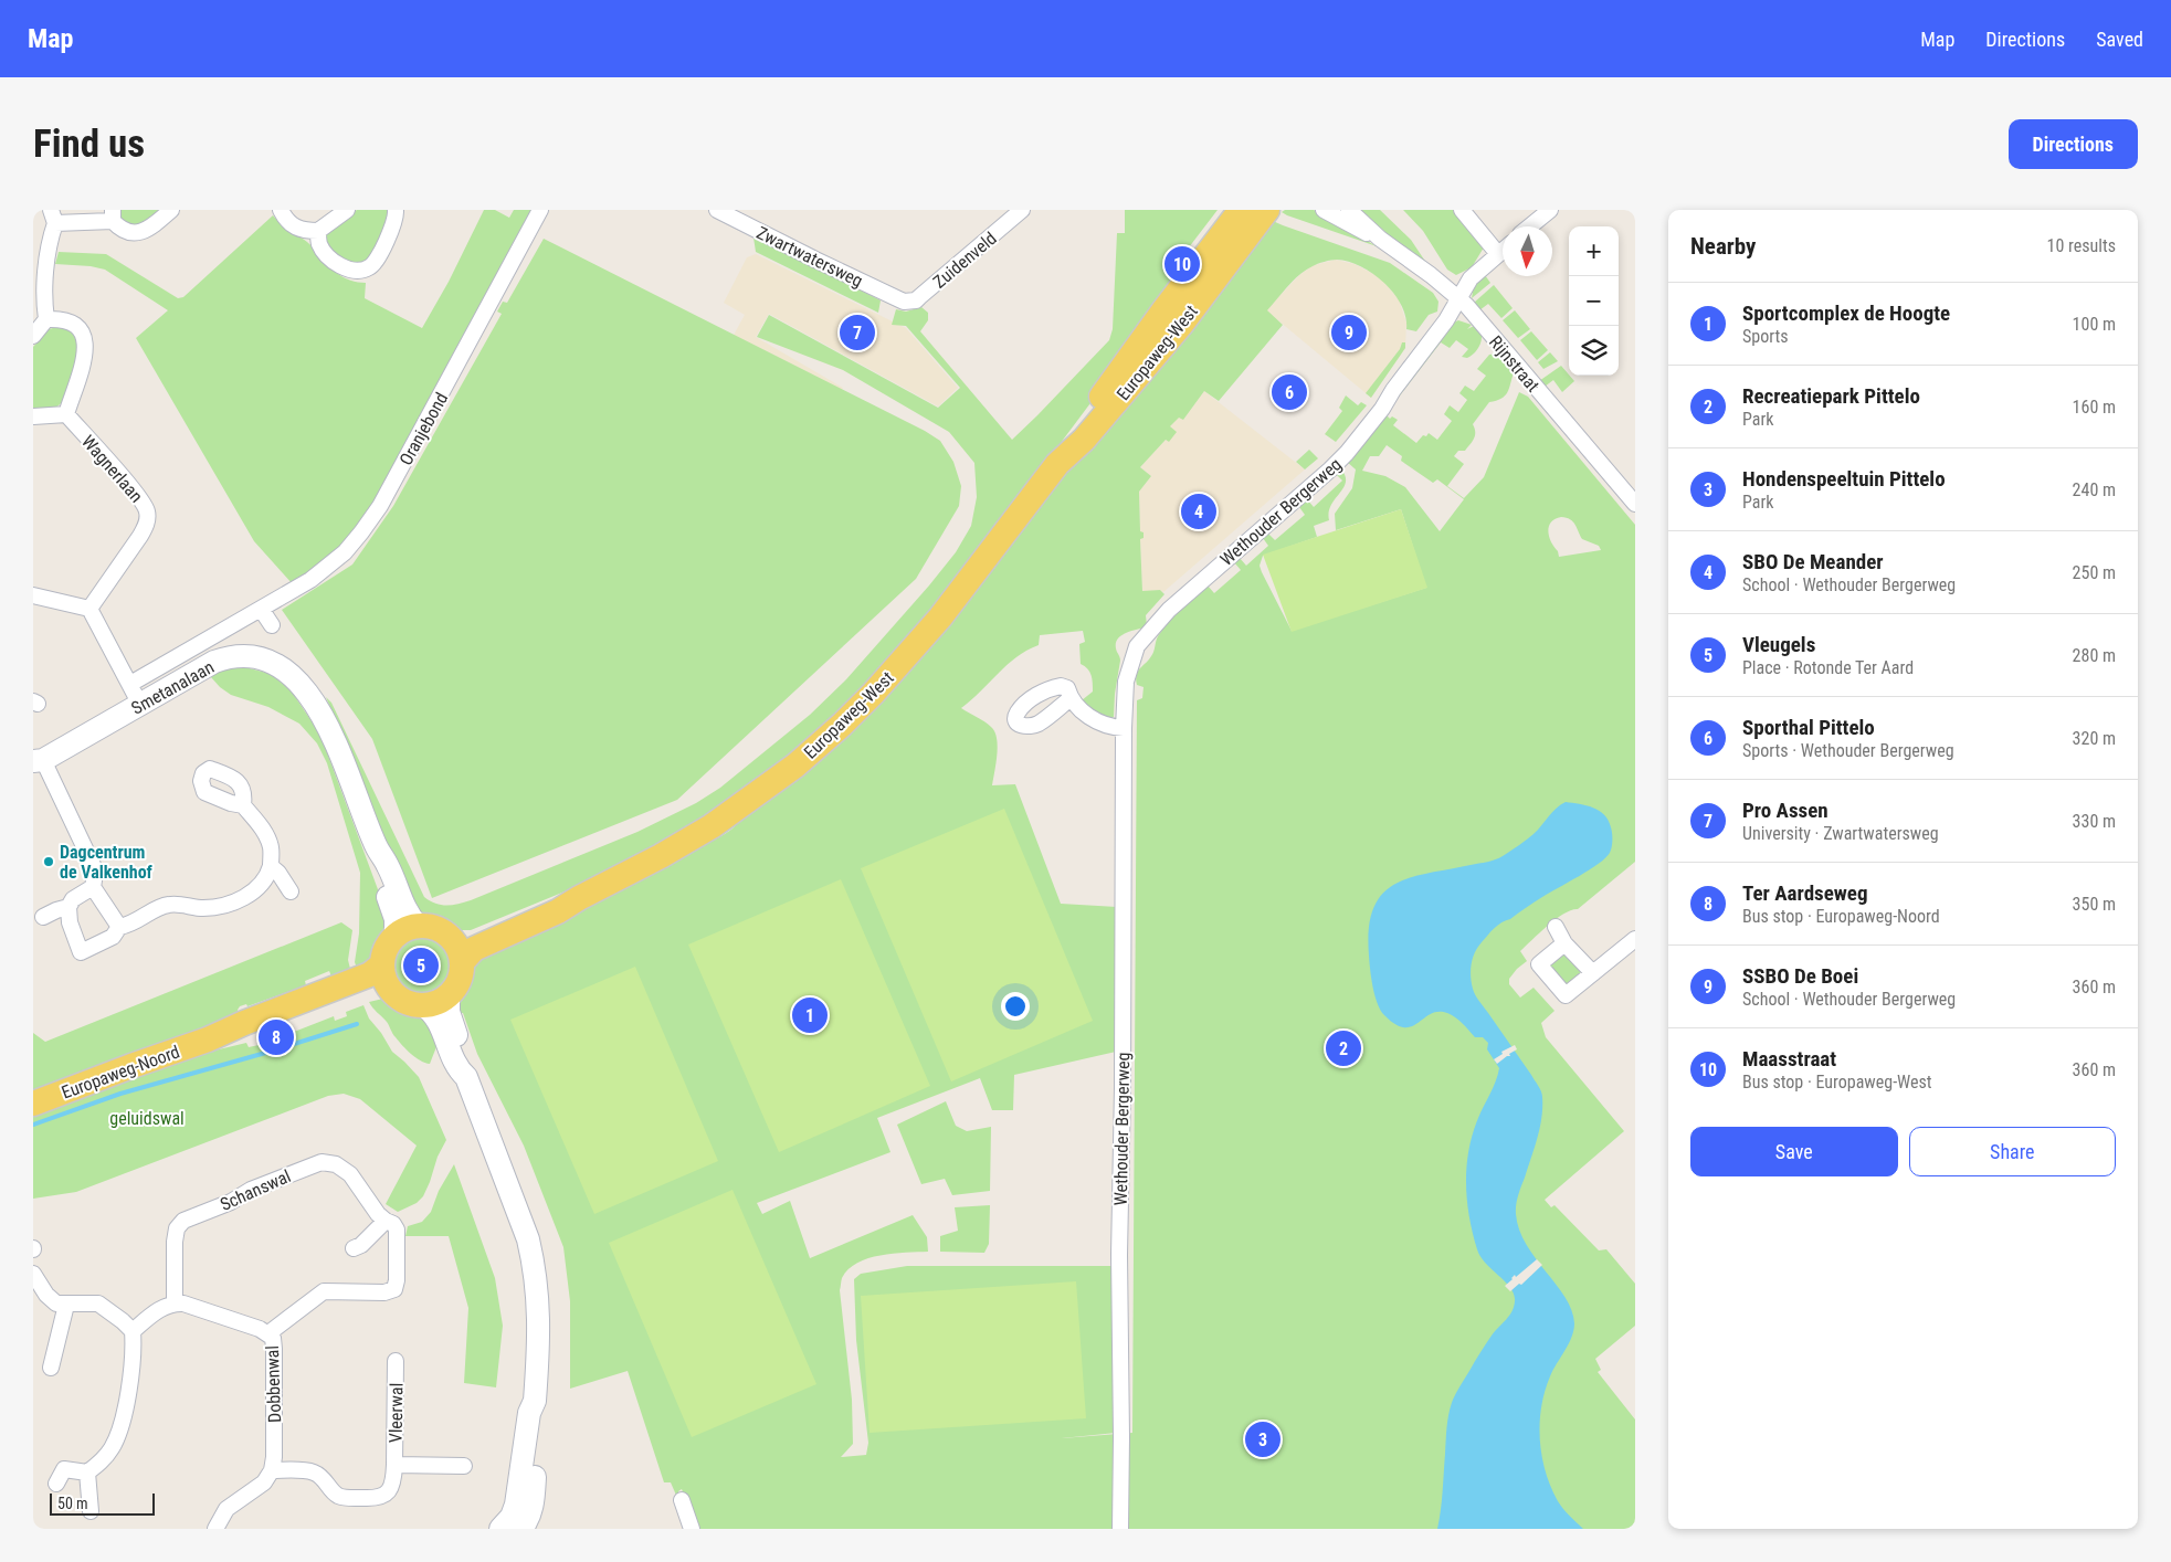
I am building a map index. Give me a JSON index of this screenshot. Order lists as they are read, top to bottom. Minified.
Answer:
{"streets":{"main road":["Europaweg-West","Europaweg-Noord"],"street":["Zwartwatersweg","Zuidenveld","Rijnstraat","Oranjebond","Wagnerlaan","Wethouder Bergerweg","Smetanalaan","Schanswal","Dobbenwal","Vleerwal"]},"crossings":[["Zwartwatersweg","Zuidenveld"],["Europaweg-West","Smetanalaan"],["Europaweg-West","Europaweg-Noord"],["Rijnstraat","Wethouder Bergerweg"],["Smetanalaan","Europaweg-Noord"],["Schanswal","Dobbenwal"],["Dobbenwal","Vleerwal"]],"parks":["geluidswal"],"places":["Dagcentrum de Valkenhof"],"scale_bar":"50 m","north":"bottom","page":{"header":"Map","nav":["Map","Directions","Saved"],"buttons":["Directions",["Save","Share"]],"title":"Find us","heading":["Nearby","10 results"],"map_buttons":["+","−"],"pins":["10","7","9","6","4","5","1","8","2","3"],"list":[{"mark":"1","name":"Sportcomplex de Hoogte","note":"Sports","value":"100 m"},{"mark":"2","name":"Recreatiepark Pittelo","note":"Park","value":"160 m"},{"mark":"3","name":"Hondenspeeltuin Pittelo","note":"Park","value":"240 m"},{"mark":"4","name":"SBO De Meander","note":"School · Wethouder Bergerweg","value":"250 m"},{"mark":"5","name":"Vleugels","note":"Place · Rotonde Ter Aard","value":"280 m"},{"mark":"6","name":"Sporthal Pittelo","note":"Sports · Wethouder Bergerweg","value":"320 m"},{"mark":"7","name":"Pro Assen","note":"University · Zwartwatersweg","value":"330 m"},{"mark":"8","name":"Ter Aardseweg","note":"Bus stop · Europaweg-Noord","value":"350 m"},{"mark":"9","name":"SSBO De Boei","note":"School · Wethouder Bergerweg","value":"360 m"},{"mark":"10","name":"Maasstraat","note":"Bus stop · Europaweg-West","value":"360 m"}],"scale":"50 m"}}
